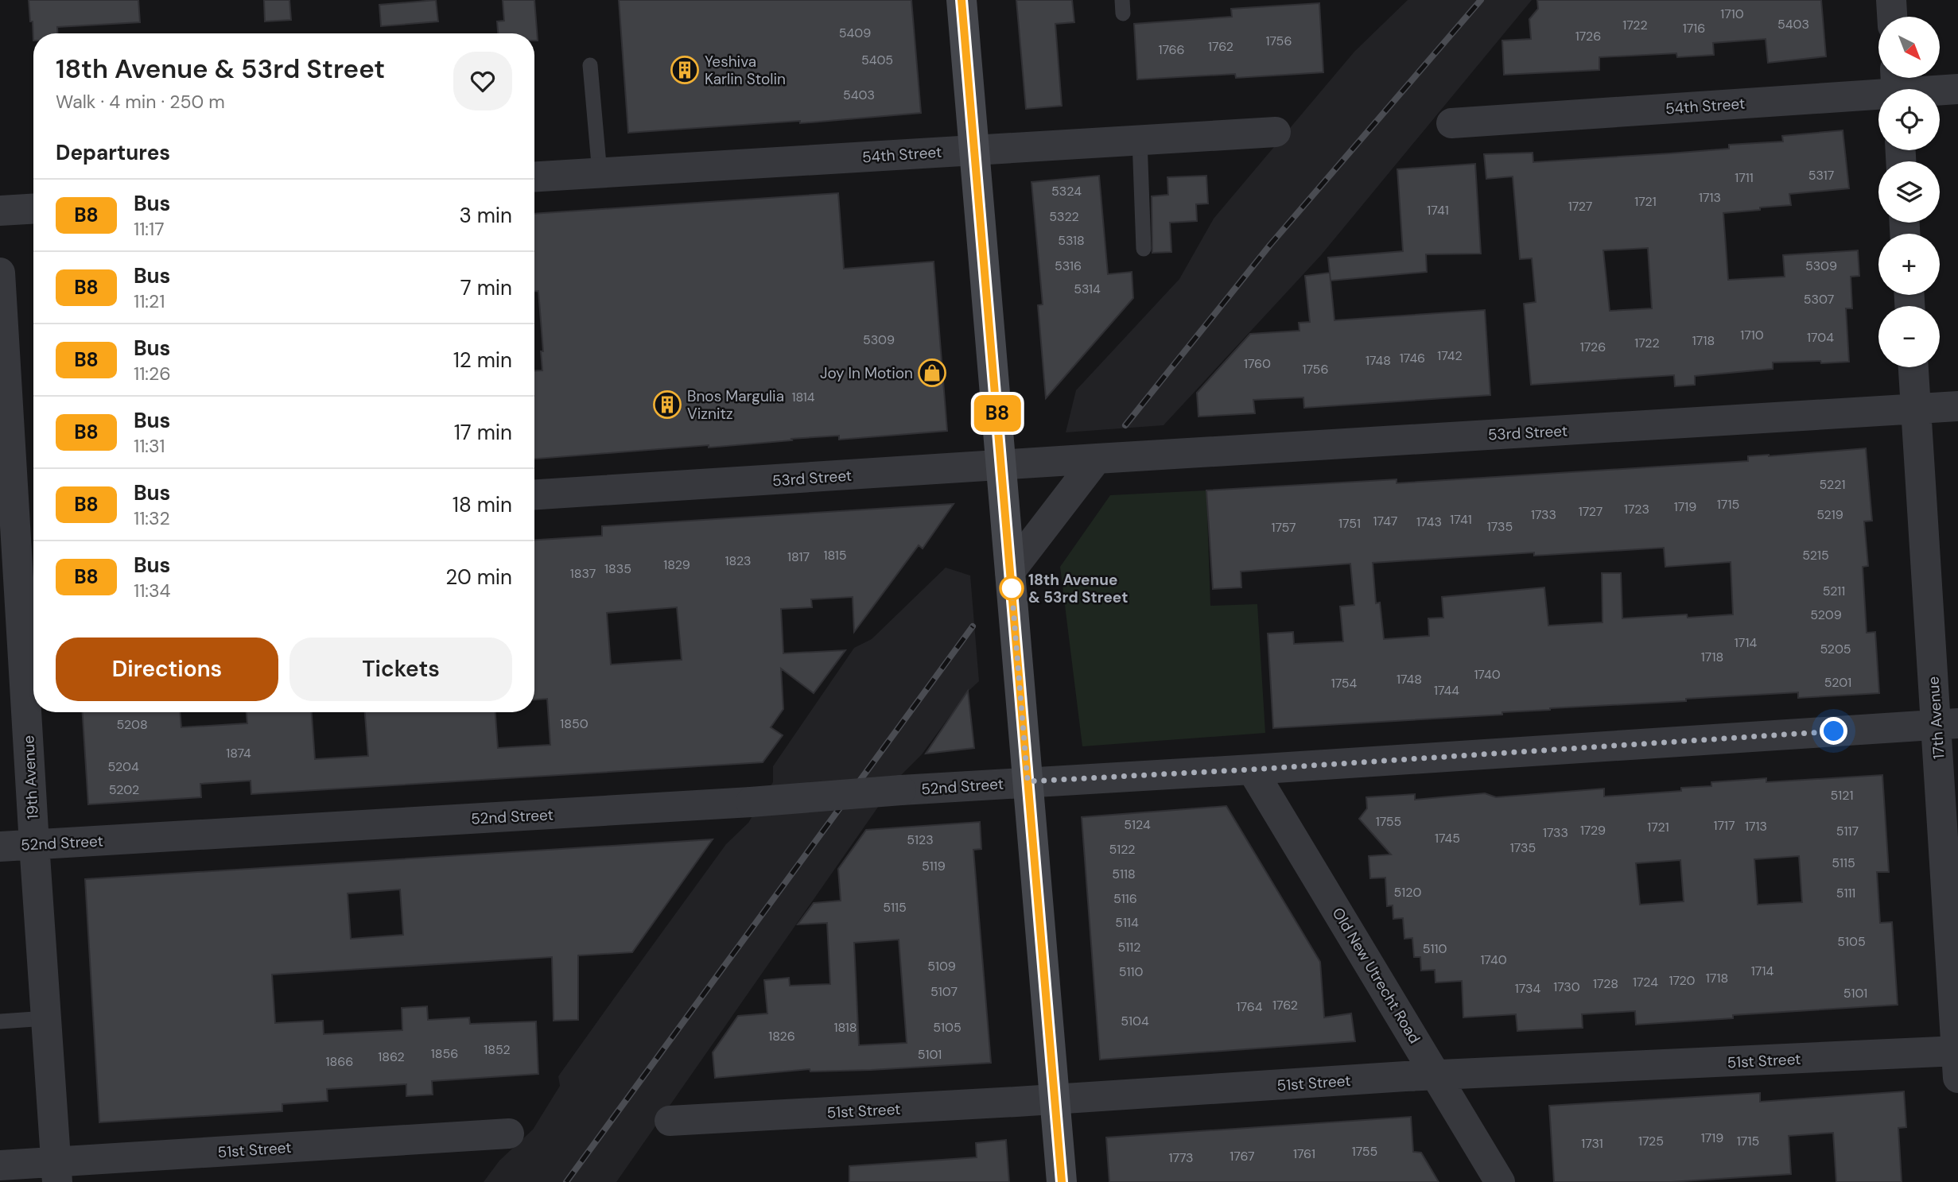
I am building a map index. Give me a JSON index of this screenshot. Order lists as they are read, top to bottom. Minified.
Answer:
{"streets":{"street":["54th Street","53rd Street","17th Avenue","19th Avenue","52nd Street","Old New Utrecht Road","51st Street"]},"crossings":[["53rd Street","17th Avenue"],["17th Avenue","52nd Street"],["17th Avenue","51st Street"],["19th Avenue","52nd Street"],["19th Avenue","51st Street"],["52nd Street","Old New Utrecht Road"],["Old New Utrecht Road","51st Street"]],"places":{"building":["Yeshiva Karlin Stolin","Bnos Margulia Viznitz"],"shop":["Joy In Motion"],"other":["18th Avenue & 53rd Street"]},"lines":["bus line B8"],"house_numbers":["1710","5403","1722","1716","5409","1726","1756","1762","1766","5405","5403","5317","1711","5324","1713","1721","1727","1741","5322","5318","5316","5309","5314","5307","1710","1704","5309","1718","1722","1726","1742","1746","1748","1760","1756","1814","5221","1715","1719","1723","1727","1733","5219","1741","1747","1743","1751","1735","1757","1815","5215","1817","1823","1829","1835","1837","5211","5209","1714","5205","1718","1740","1748","5201","1754","1744","1850","5208","1874","5204","5202","5121","1755","5124","1717","1713","1721","1729","5117","1733","1745","5123","1735","5122","5115","5119","5118","5120","5111","5116","5115","5114","5105","5112","5110","1740","5109","1714","5110","1718","1720","1724","1728","1730","1734","5107","5101","1762","1764","5104","1818","5105","1826","1852","1856","5101","1862","1866","1719","1725","1715","1731","1755","1761","1767","1773"],"north":"bottom right","page":{"on_map":"B8","map_buttons":["+","−"],"heading":[["18th Avenue & 53rd Street","Walk · 4 min · 250 m"],"Departures"],"list":[{"mark":"B8","name":"Bus","note":"11:17","value":"3 min"},{"mark":"B8","name":"Bus","note":"11:21","value":"7 min"},{"mark":"B8","name":"Bus","note":"11:26","value":"12 min"},{"mark":"B8","name":"Bus","note":"11:31","value":"17 min"},{"mark":"B8","name":"Bus","note":"11:32","value":"18 min"},{"mark":"B8","name":"Bus","note":"11:34","value":"20 min"}],"buttons":["Directions","Tickets"]}}
